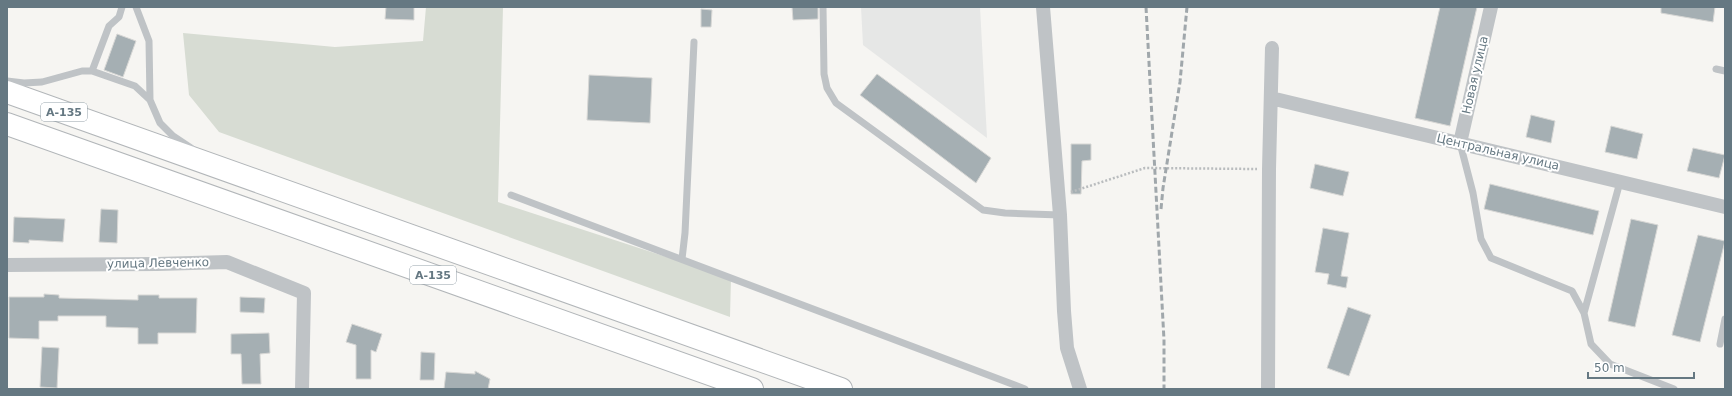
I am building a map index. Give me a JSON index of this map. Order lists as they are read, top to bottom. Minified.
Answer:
{"streets":{"highway":["А-135"],"street":["Новая улица","Центральная улица","улица Левченко"]},"crossings":[["Новая улица","Центральная улица"]],"scale_bar":"50 m"}
